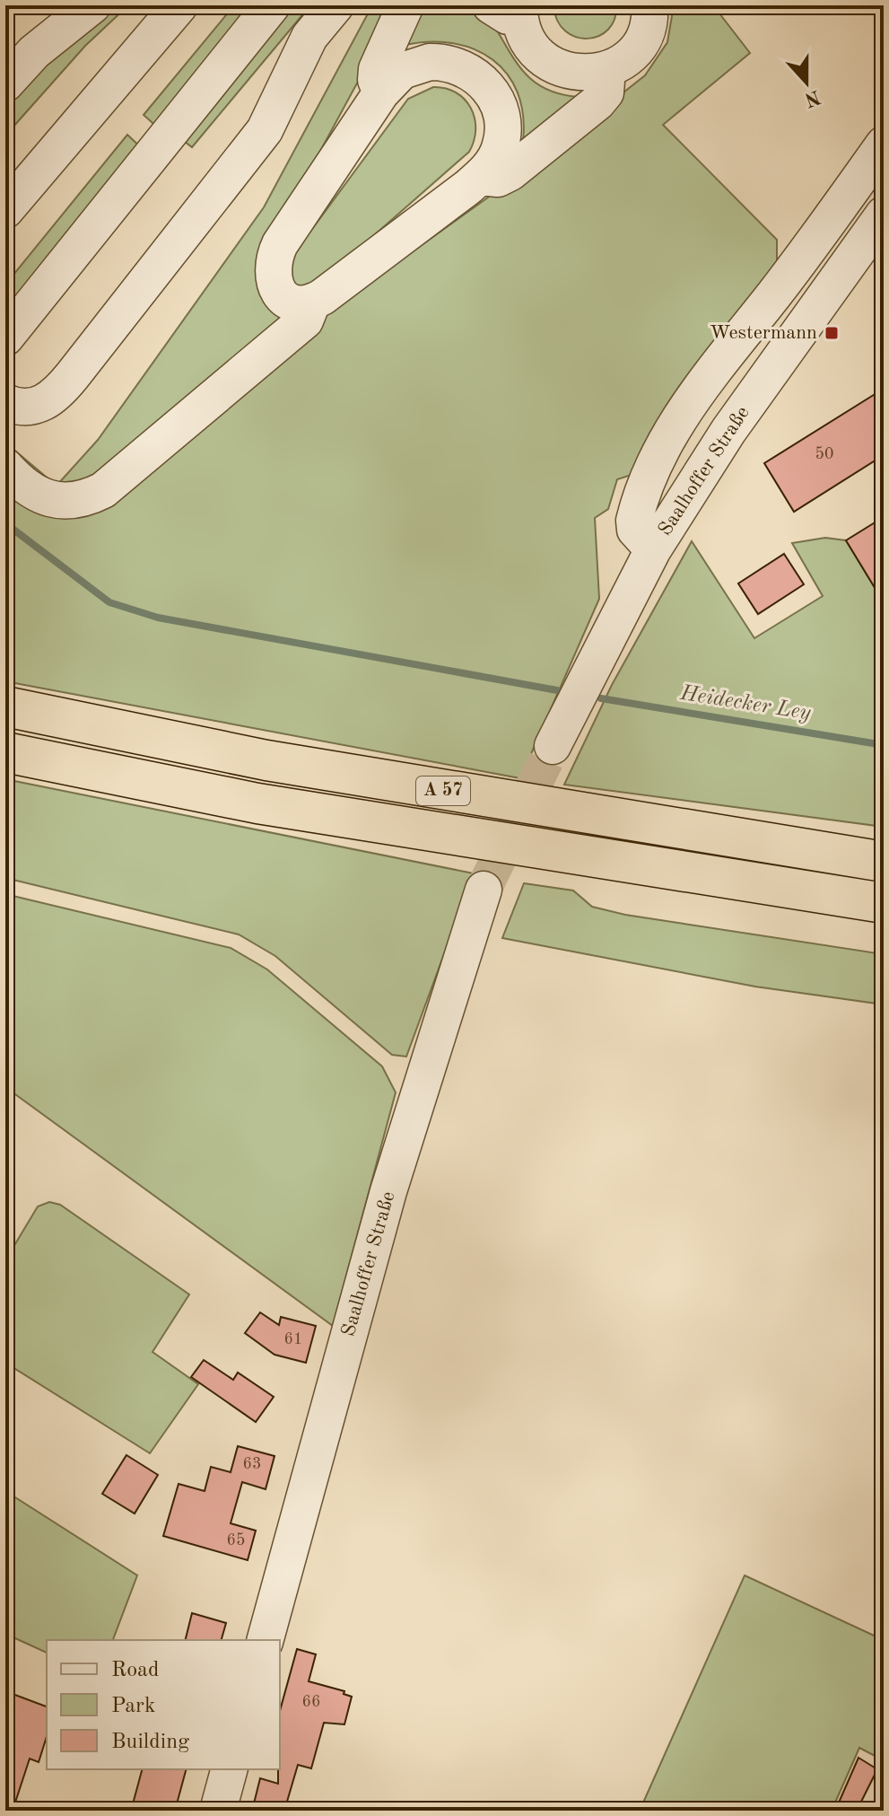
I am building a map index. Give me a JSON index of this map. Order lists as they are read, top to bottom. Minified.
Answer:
{"streets":{"highway":["A 57"],"street":["Saalhoffer Straße"]},"water":["Heidecker Ley"],"places":{"transit":["Westermann"]},"house_numbers":["50","61","63","65","66"],"legend":["Road","Park","Building"],"north":"bottom"}
